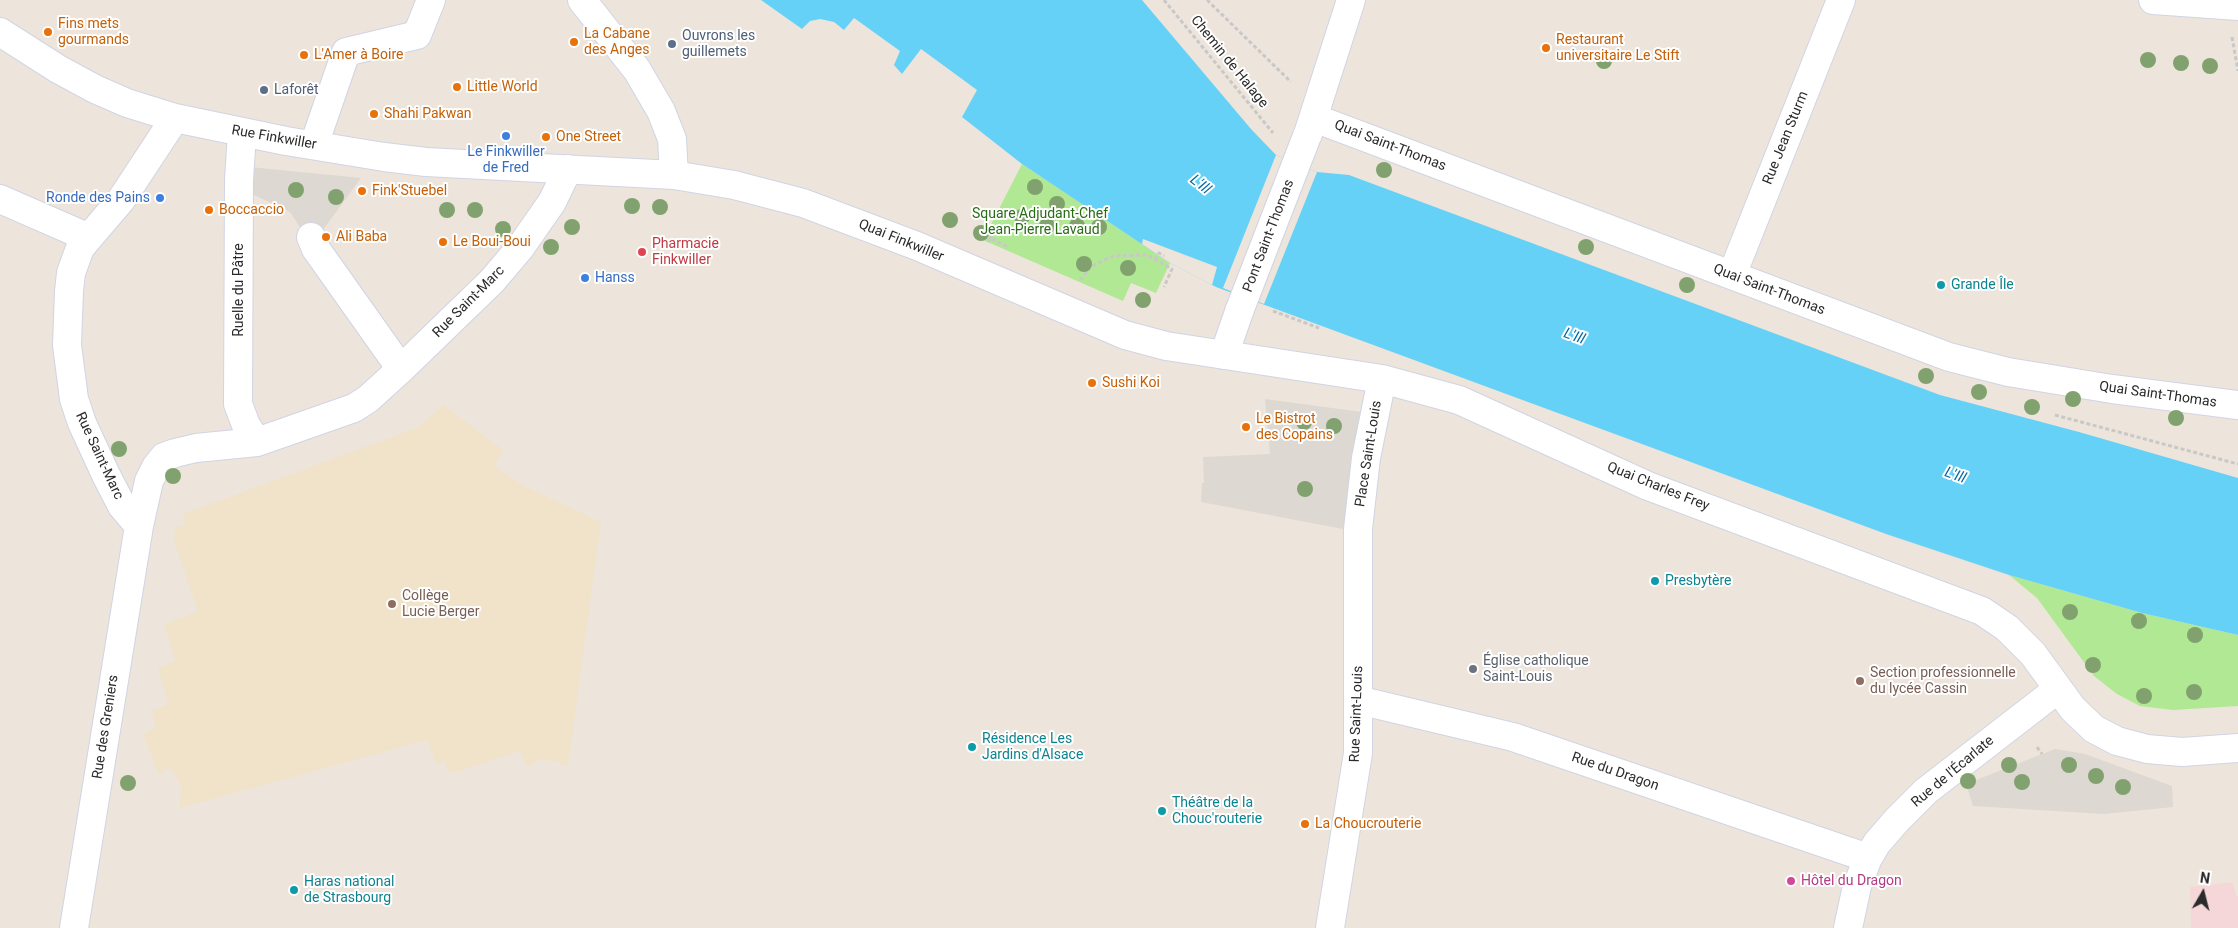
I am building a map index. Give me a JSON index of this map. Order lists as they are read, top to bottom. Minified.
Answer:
{"streets":{"street":["Rue Finkwiller","Rue Jean Sturm","Quai Saint-Thomas","Pont Saint-Thomas","Quai Finkwiller","Ruelle du Pâtre","Rue Saint-Marc","Place Saint-Louis","Quai Charles Frey","Rue Saint-Louis","Rue des Greniers","Rue du Dragon","Rue de l'Écarlate"],"path":["Chemin de Halage"]},"crossings":[["Rue Finkwiller","Quai Finkwiller"],["Rue Finkwiller","Ruelle du Pâtre"],["Rue Finkwiller","Rue Saint-Marc"],["Rue Jean Sturm","Quai Saint-Thomas"],["Quai Saint-Thomas","Pont Saint-Thomas"],["Pont Saint-Thomas","Quai Finkwiller"],["Pont Saint-Thomas","Quai Charles Frey"],["Quai Finkwiller","Rue Saint-Marc"],["Quai Finkwiller","Quai Charles Frey"],["Ruelle du Pâtre","Rue Saint-Marc"],["Rue Saint-Marc","Rue des Greniers"],["Place Saint-Louis","Quai Charles Frey"],["Place Saint-Louis","Rue Saint-Louis"],["Quai Charles Frey","Rue de l'Écarlate"],["Rue Saint-Louis","Rue du Dragon"],["Rue du Dragon","Rue de l'Écarlate"]],"water":["L'Ill"],"parks":["Square Adjudant-Chef Jean-Pierre Lavaud"],"places":["Fins mets gourmands","La Cabane des Anges","Ouvrons les guillemets","Restaurant universitaire Le Stift","L'Amer à Boire","Little World","Laforêt","Shahi Pakwan","Le Finkwiller de Fred","One Street","Fink'Stuebel","Ronde des Pains","Boccaccio","Ali Baba","Le Boui-Boui","Pharmacie Finkwiller","Hanss","Grande Île","Sushi Koi","Le Bistrot des Copains","Presbytère","Collège Lucie Berger","Église catholique Saint-Louis","Section professionnelle du lycée Cassin","Résidence Les Jardins d'Alsace","Théâtre de la Chouc'routerie","La Choucrouterie","Hôtel du Dragon","Haras national de Strasbourg"],"north":"top"}
